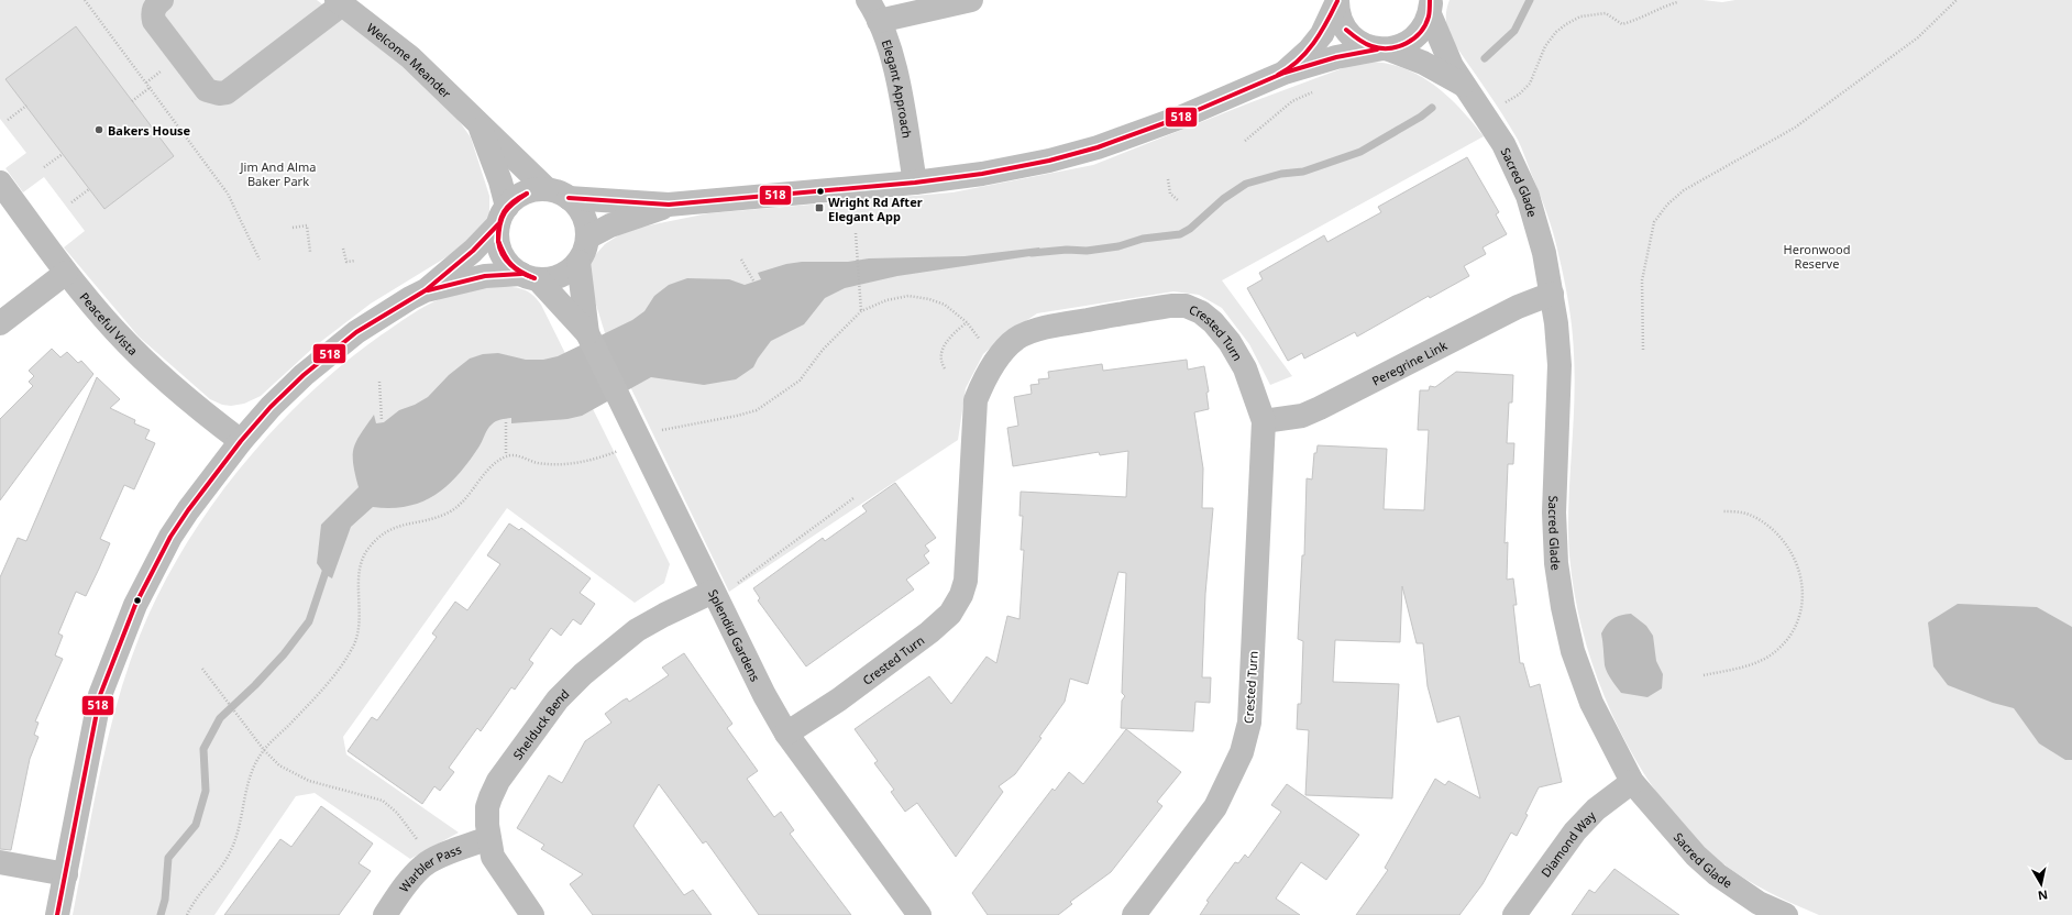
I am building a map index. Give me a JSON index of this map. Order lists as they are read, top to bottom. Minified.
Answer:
{"streets":{"street":["Welcome Meander","Elegant Approach","Sacred Glade","Peaceful Vista","Crested Turn","Peregrine Link","Splendid Gardens","Shelduck Bend","Diamond Way","Warbler Pass"]},"crossings":[["Welcome Meander","Splendid Gardens"],["Sacred Glade","Peregrine Link"],["Sacred Glade","Diamond Way"],["Crested Turn","Peregrine Link"],["Crested Turn","Splendid Gardens"],["Splendid Gardens","Shelduck Bend"],["Shelduck Bend","Warbler Pass"]],"parks":["Jim And Alma Baker Park","Heronwood Reserve"],"places":{"other":["Bakers House"],"transit":["Wright Rd After Elegant App"]},"lines":["transit line 518"],"north":"bottom"}
